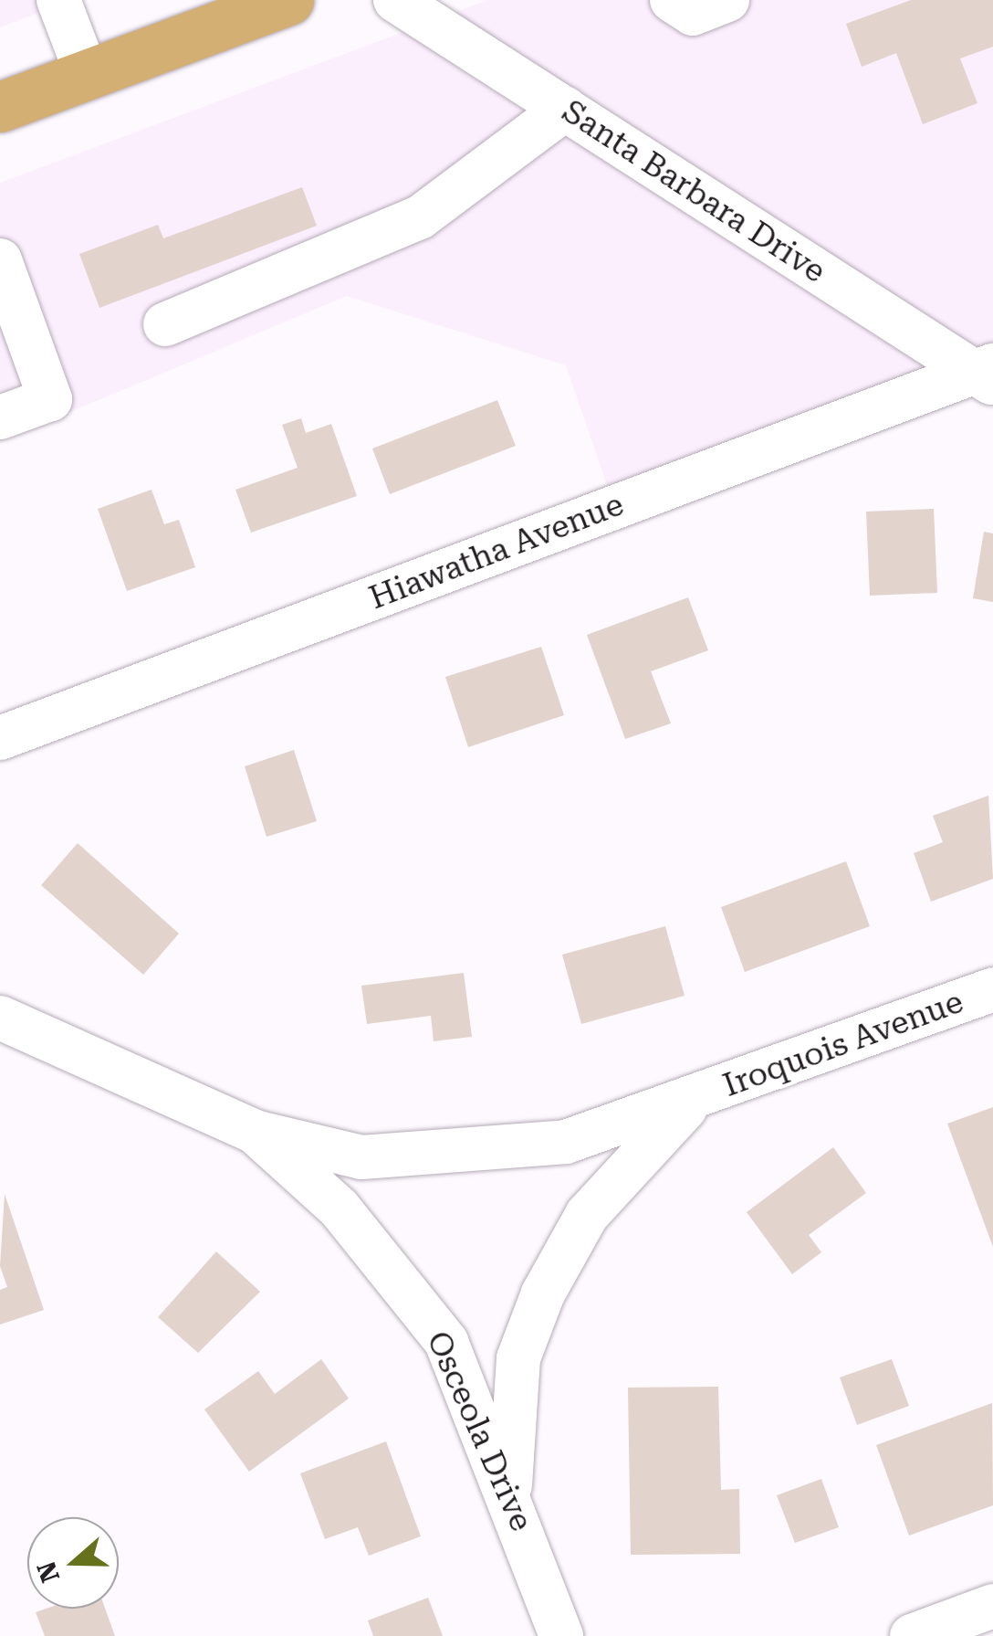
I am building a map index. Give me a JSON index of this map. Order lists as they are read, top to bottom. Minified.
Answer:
{"streets":{"street":["Santa Barbara Drive","Hiawatha Avenue","Iroquois Avenue","Osceola Drive"]},"crossings":[["Santa Barbara Drive","Hiawatha Avenue"],["Iroquois Avenue","Osceola Drive"]],"north":"left"}
